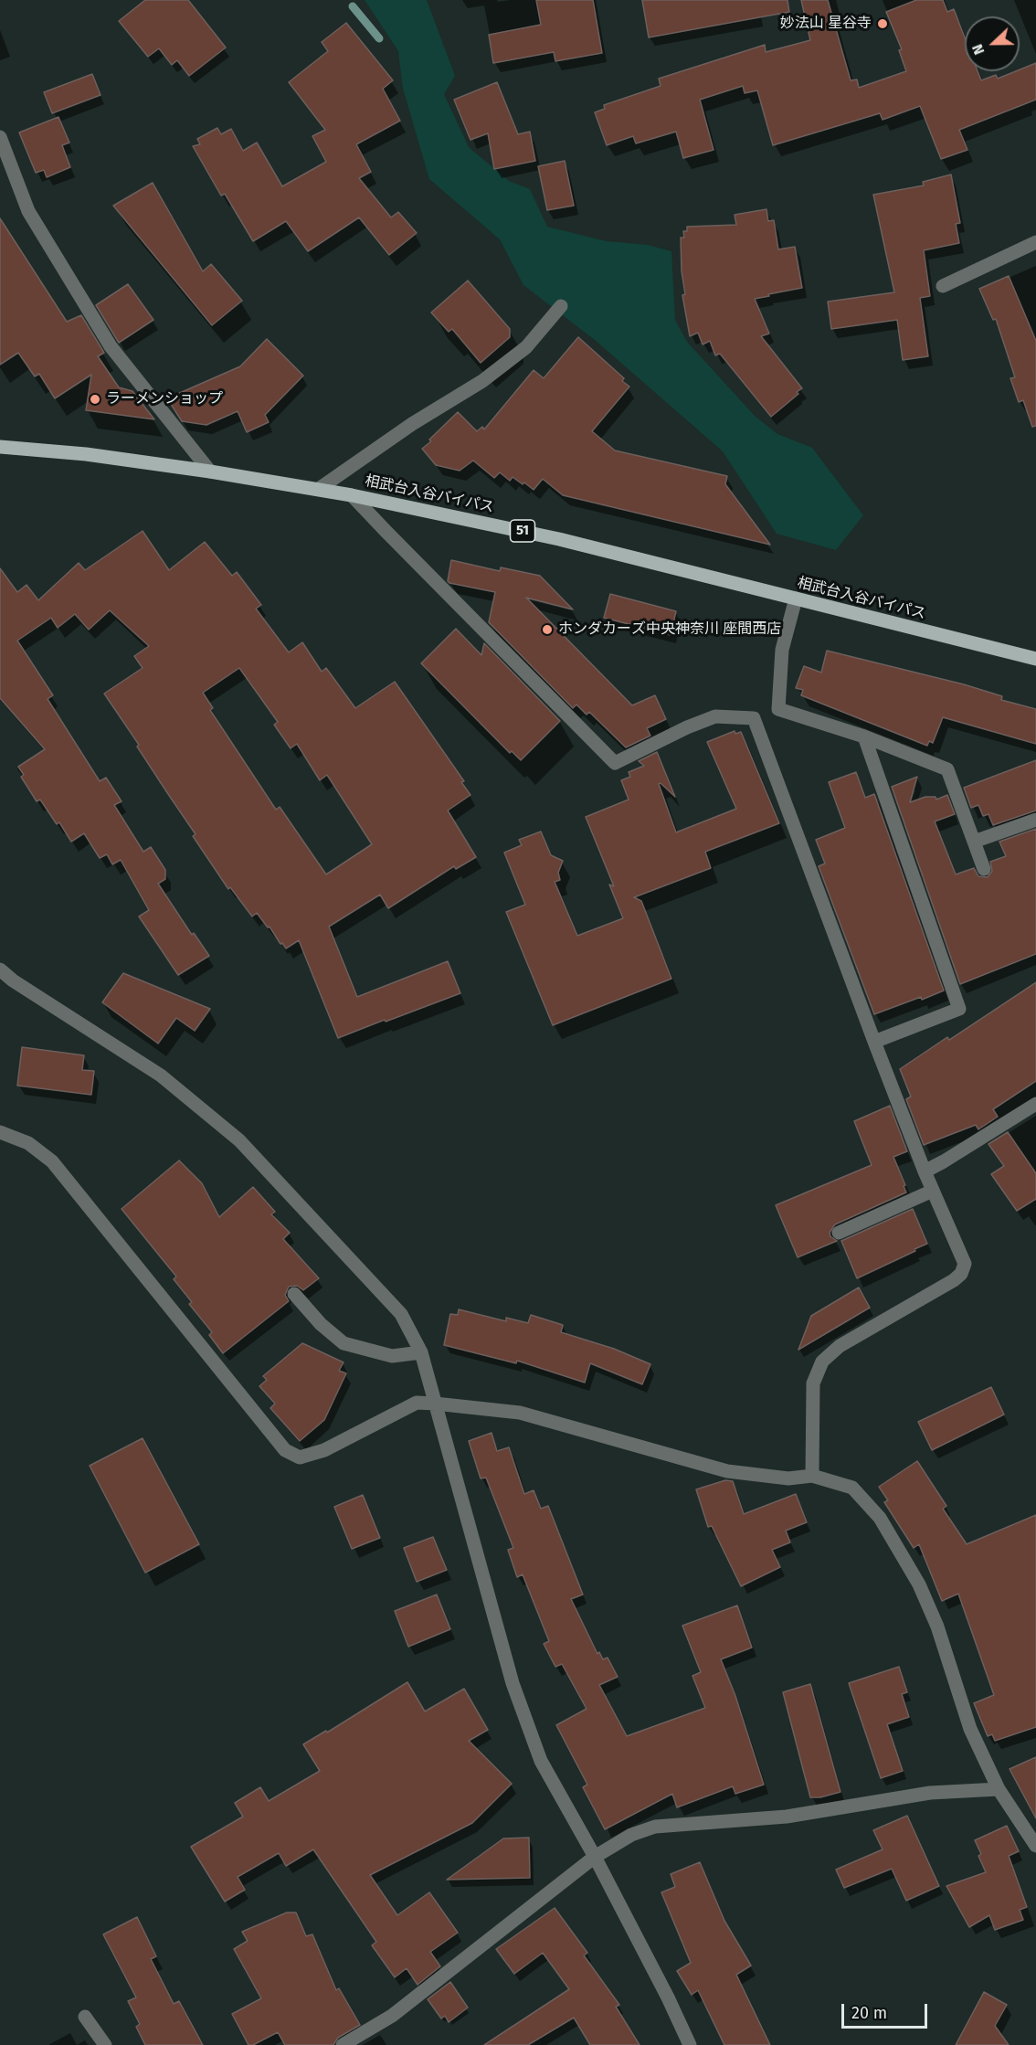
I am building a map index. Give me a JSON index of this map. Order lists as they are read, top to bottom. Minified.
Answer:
{"streets":{"main road":["相武台入谷バイパス","51"]},"places":["妙法山 星谷寺","ラーメンショップ","ホンダカーズ中央神奈川 座間西店"],"scale_bar":"20 m","north":"left"}
